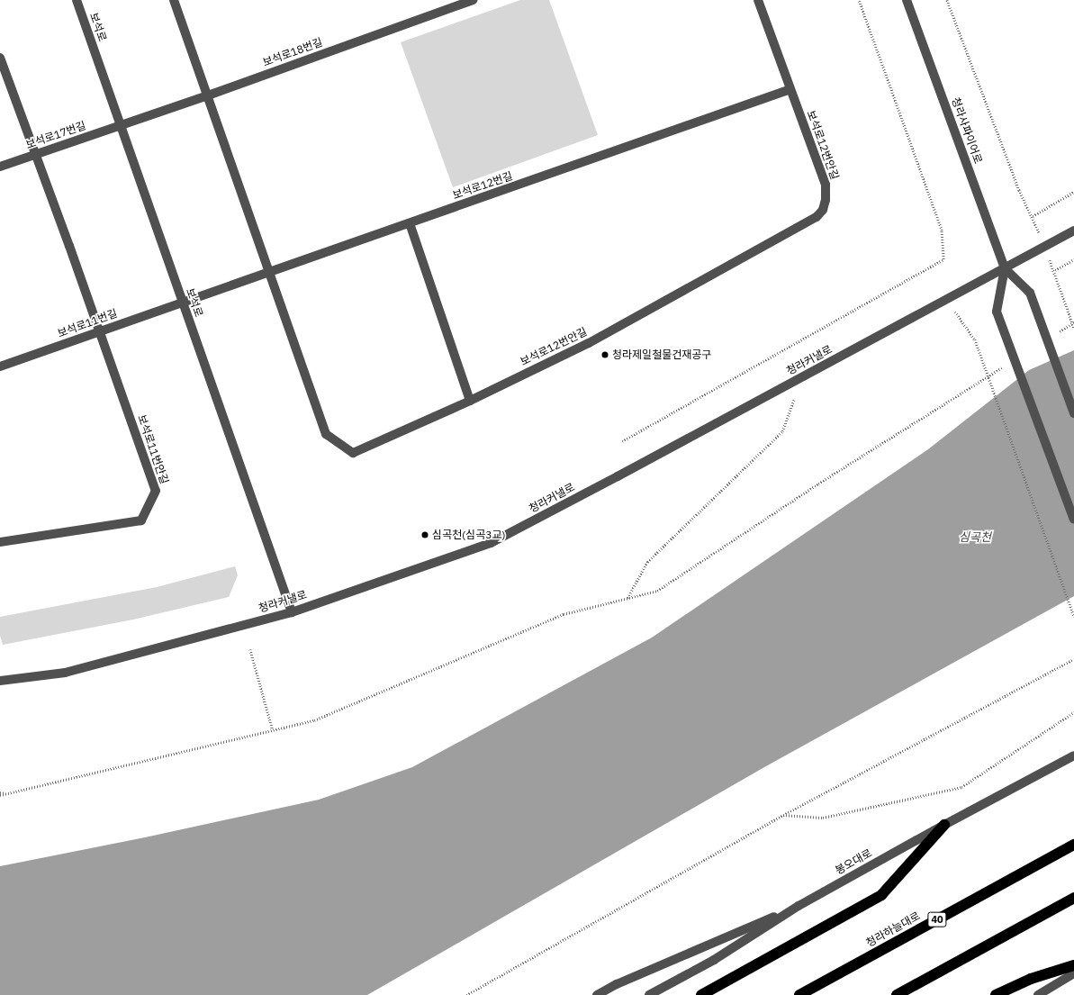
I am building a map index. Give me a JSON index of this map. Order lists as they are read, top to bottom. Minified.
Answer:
{"streets":{"highway":["40","청라하늘대로"],"street":["보석로","보석로18번길","청라사파이어로","보석로17번길","보석로12번안길","보석로12번길","보석로11번길","청라커낼로","보석로11번안길","봉오대로"]},"crossings":[["보석로","보석로18번길"],["보석로","보석로17번길"],["보석로","보석로12번길"],["보석로","보석로11번길"],["보석로","청라커낼로"],["보석로18번길","보석로17번길"],["청라사파이어로","청라커낼로"],["보석로12번안길","보석로12번길"],["보석로12번길","보석로11번길"],["보석로11번길","보석로11번안길"]],"water":["심곡천"],"places":["청라제일철물건재공구","심곡천(심곡3교)"]}
